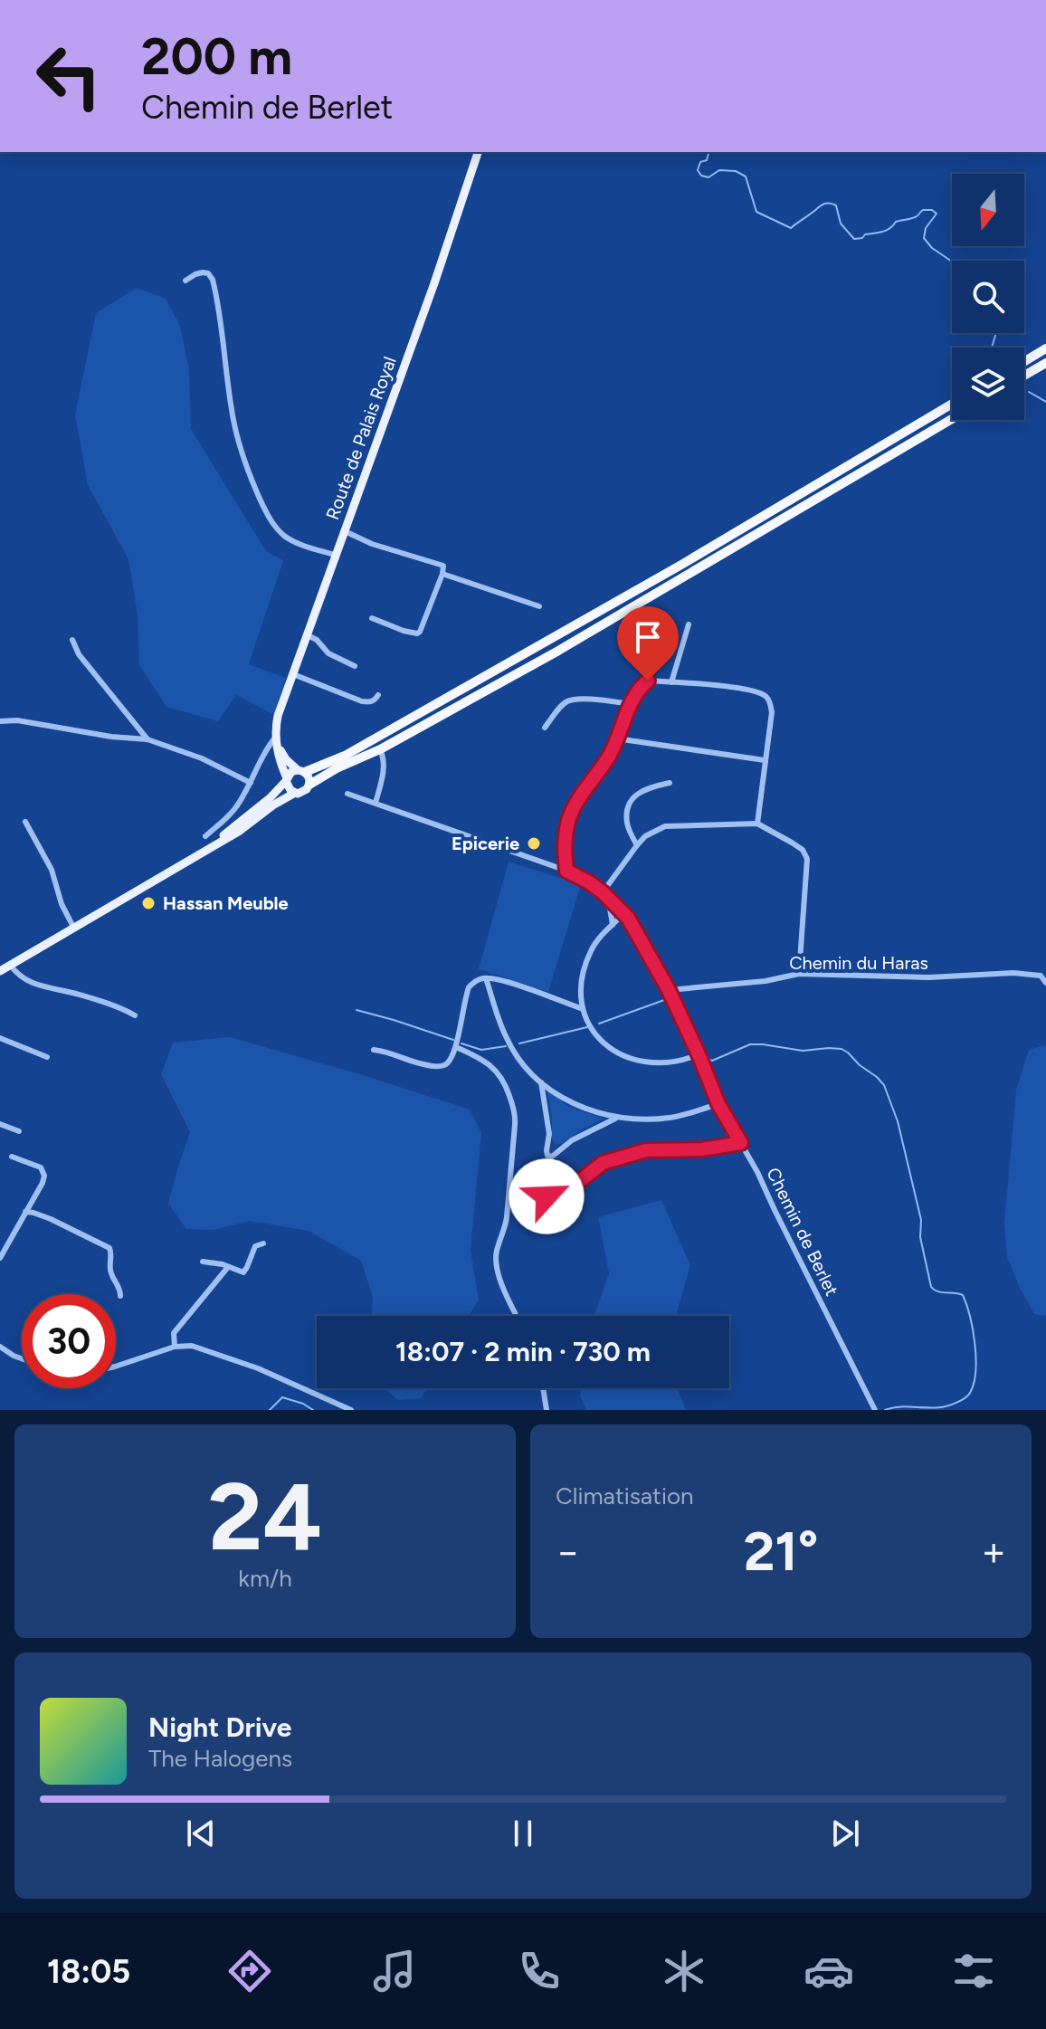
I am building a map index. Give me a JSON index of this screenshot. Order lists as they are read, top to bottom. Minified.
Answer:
{"streets":{"main road":["Route de Palais Royal"],"street":["Chemin du Haras","Chemin de Berlet"]},"crossings":[["Chemin du Haras","Chemin de Berlet"]],"places":["Epicerie","Hassan Meuble"],"north":"bottom","page":{"turn":["200 m","Chemin de Berlet"],"limit":"30","trip":"18:07 · 2 min · 730 m","tile":[["24","km/h"],"Climatisation"],"heat":["−","21°","+"],"song":["Night Drive","The Halogens"],"tabs":"18:05"}}
